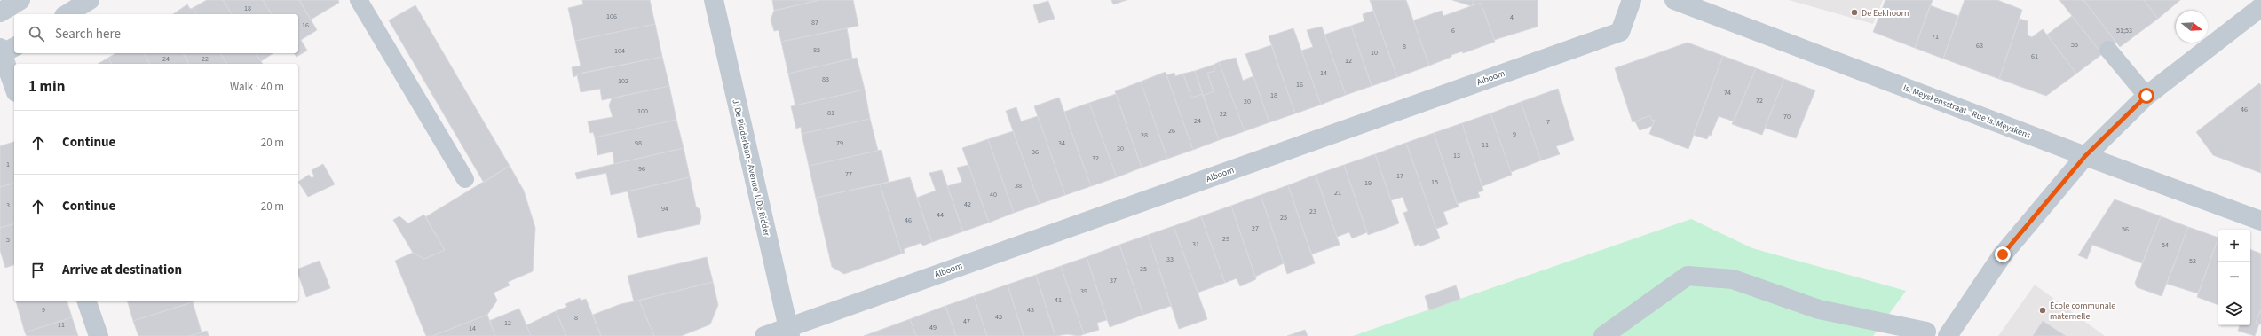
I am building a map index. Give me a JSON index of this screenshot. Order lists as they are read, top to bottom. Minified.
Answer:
{"streets":{"street":["Alboom","Is. Meyskensstraat - Rue Is. Meyskens","J. De Ridderlaan - Avenue J. De Ridder"]},"crossings":[["Alboom","J. De Ridderlaan - Avenue J. De Ridder"]],"places":["De Eekhoorn","École communale maternelle"],"house_numbers":["18","106","4","87","16","6","51;53","71","55","63","8","85","104","10","61","24","22","12","14","83","102","16","74","18","72","20","46","100","81","22","70","24","7","26","9","28","98","79","34","11","30","36","13","32","1","96","77","17","15","19","38","21","40","42","3","94","23","44","25","46","27","56","29","5","31","54","33","52","35","37","39","41","9","43","45","8","47","12","11","49","14"],"north":"right","page":{"search":"Search here","heading":["1 min","Walk · 40 m"],"list":[["Continue","20 m"],["Continue","20 m"],"Arrive at destination"],"map_buttons":["+","−"]}}
